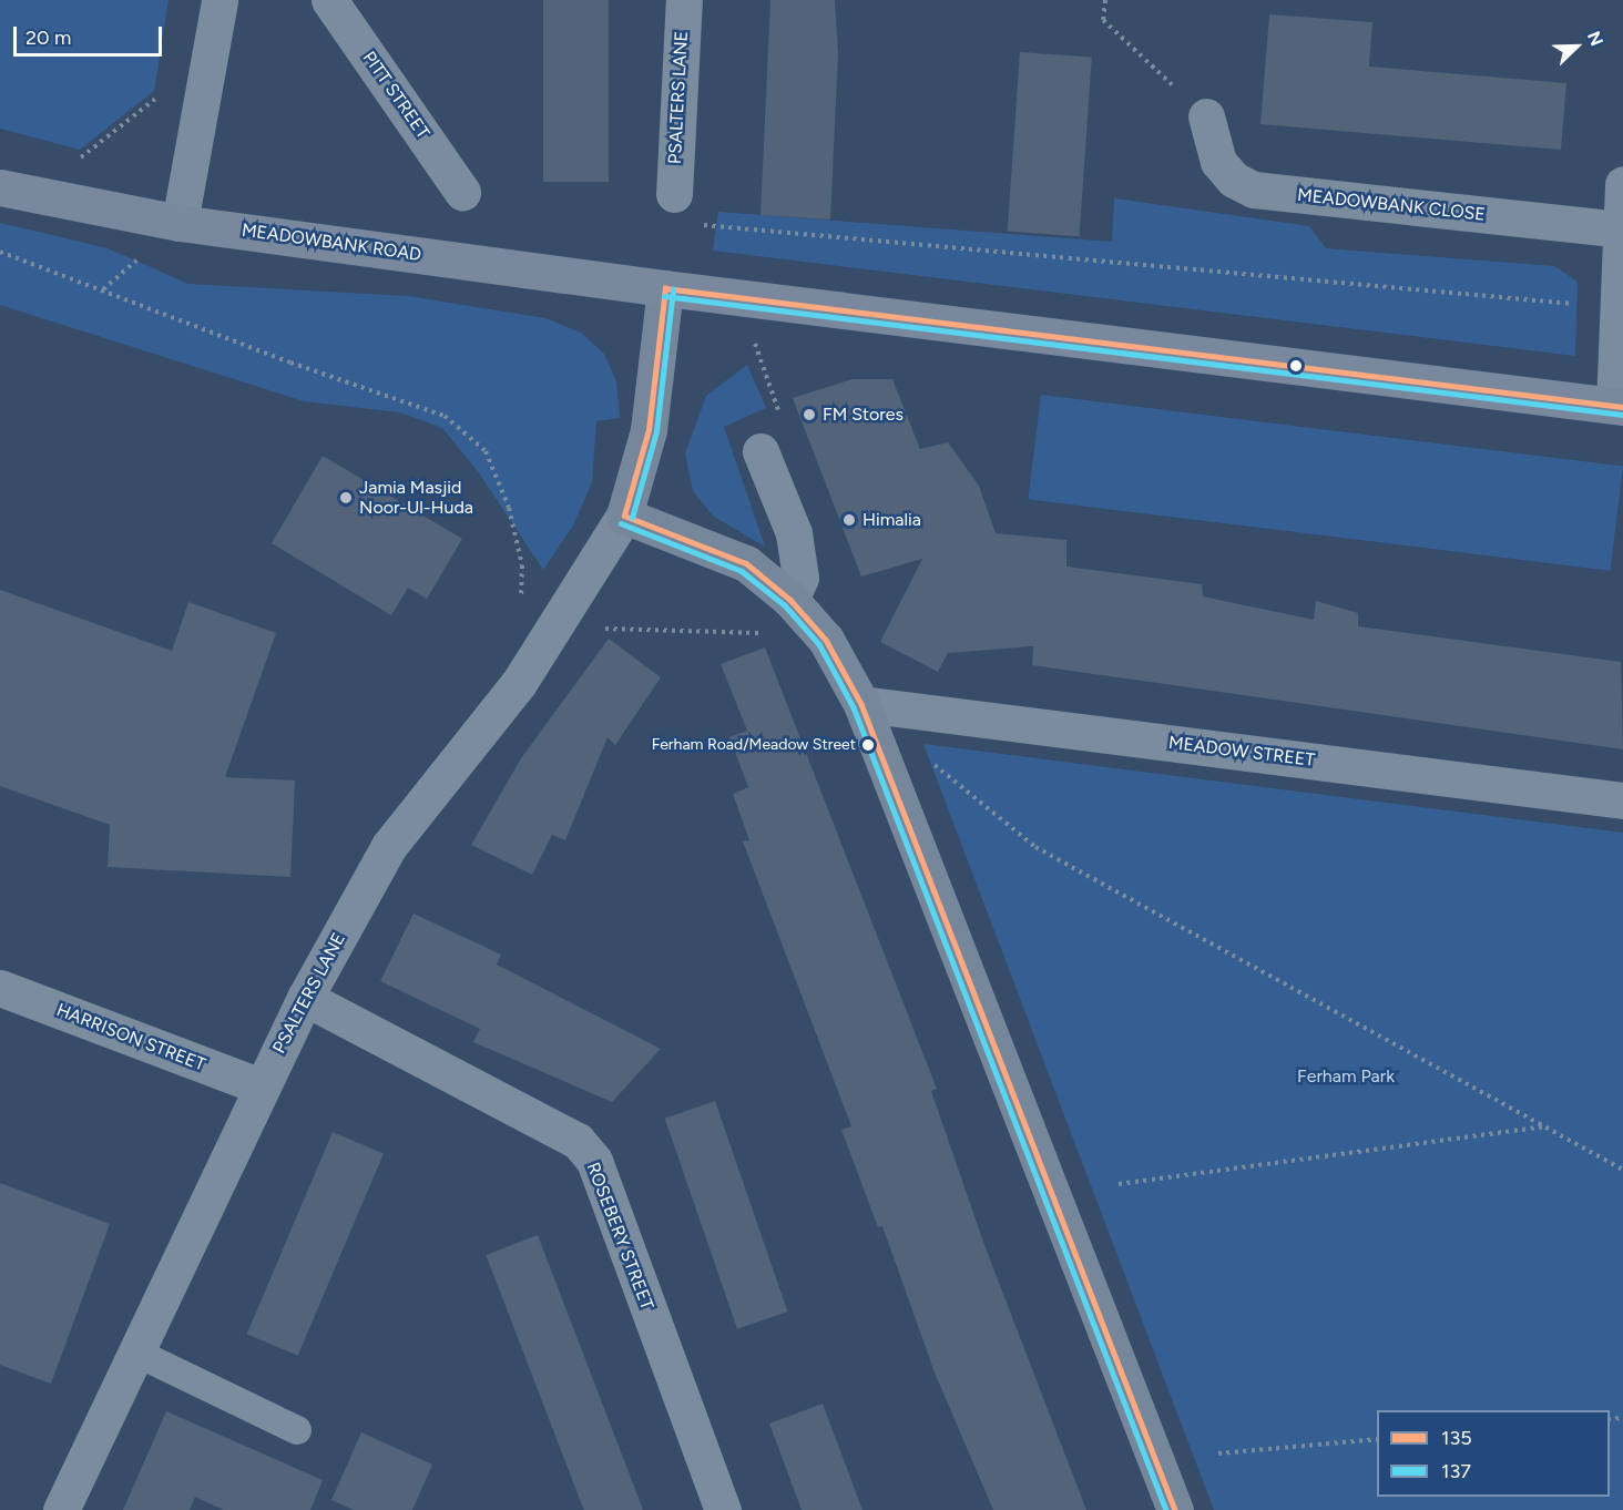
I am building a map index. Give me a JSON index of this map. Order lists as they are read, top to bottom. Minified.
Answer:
{"streets":{"main road":["MEADOWBANK ROAD"],"street":["PITT STREET","PSALTERS LANE","MEADOWBANK CLOSE","MEADOW STREET","HARRISON STREET","ROSEBERY STREET"]},"crossings":[["PSALTERS LANE","HARRISON STREET"],["PSALTERS LANE","ROSEBERY STREET"]],"parks":["Ferham Park"],"places":["FM Stores","Jamia Masjid Noor-Ul-Huda","Himalia","Ferham Road/Meadow Street"],"lines":["transit line 135","transit line 137"],"legend":["135","137"],"scale_bar":"20 m","north":"top right"}
